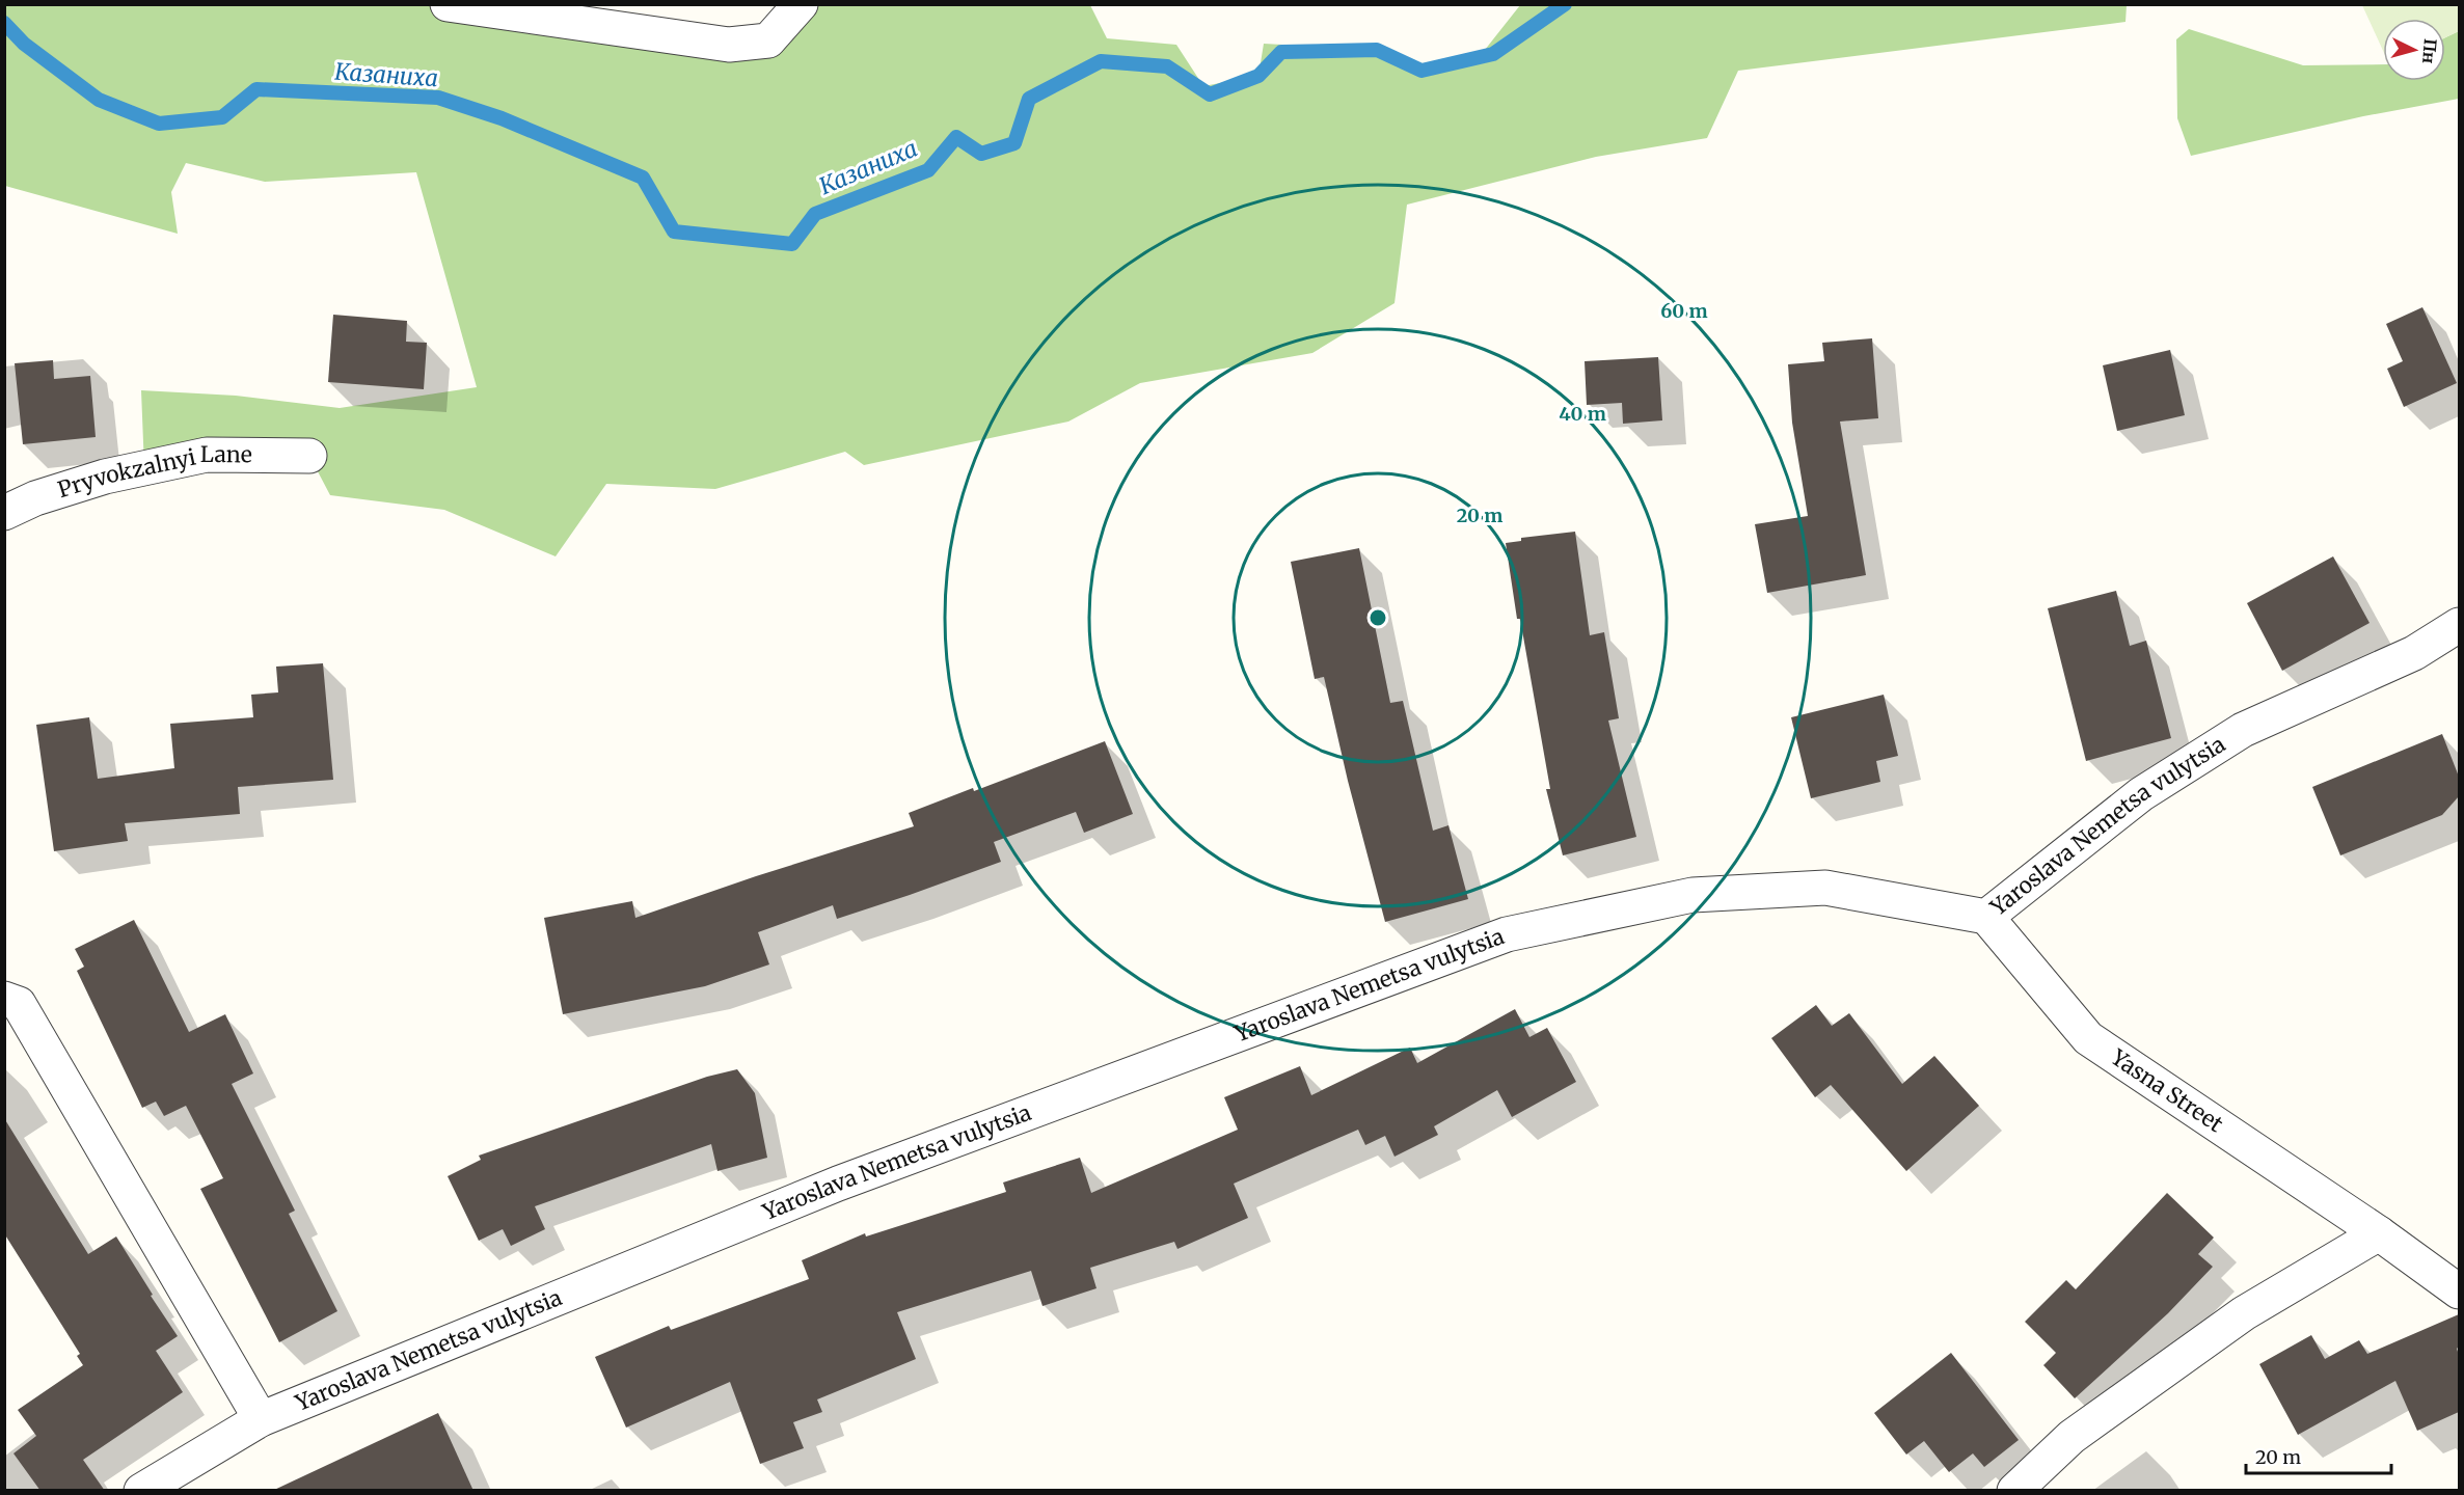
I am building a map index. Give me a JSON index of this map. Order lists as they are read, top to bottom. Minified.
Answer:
{"streets":{"street":["Pryvokzalnyi Lane","Yaroslava Nemetsa vulytsia","Yasna Street"]},"crossings":[["Yaroslava Nemetsa vulytsia","Yasna Street"]],"water":["Казаниха"],"scale_bar":"20 m","north":"right","rings":["60 m","40 m","20 m"]}
